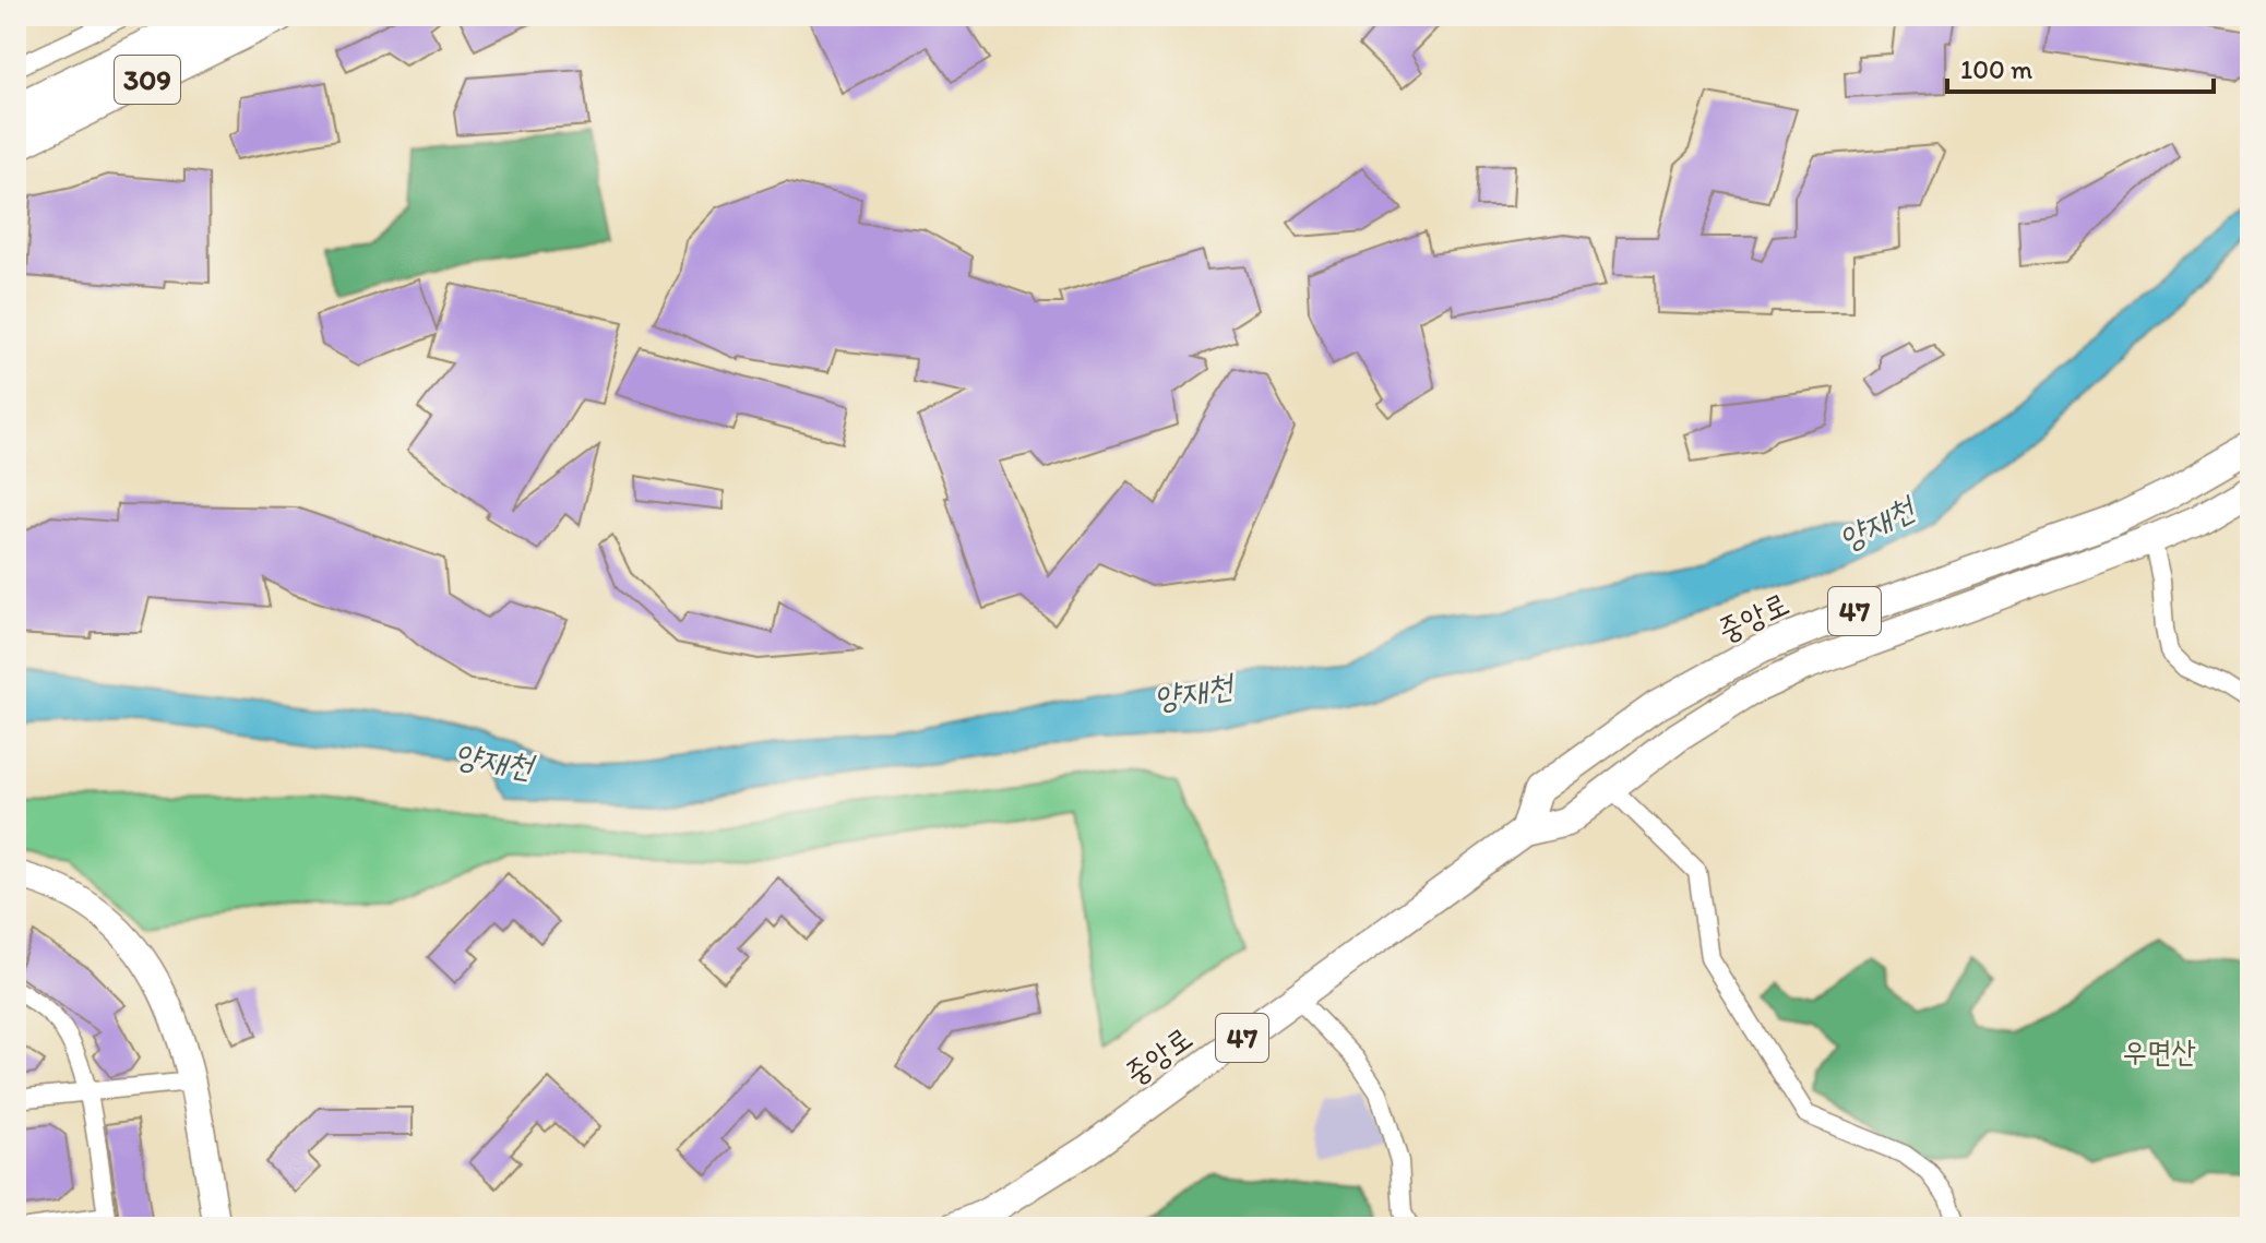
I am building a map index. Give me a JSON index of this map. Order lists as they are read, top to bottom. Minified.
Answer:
{"streets":{"highway":["309"],"main road":["47","중앙로"]},"water":["양재천"],"parks":["우면산"],"scale_bar":"100 m"}
